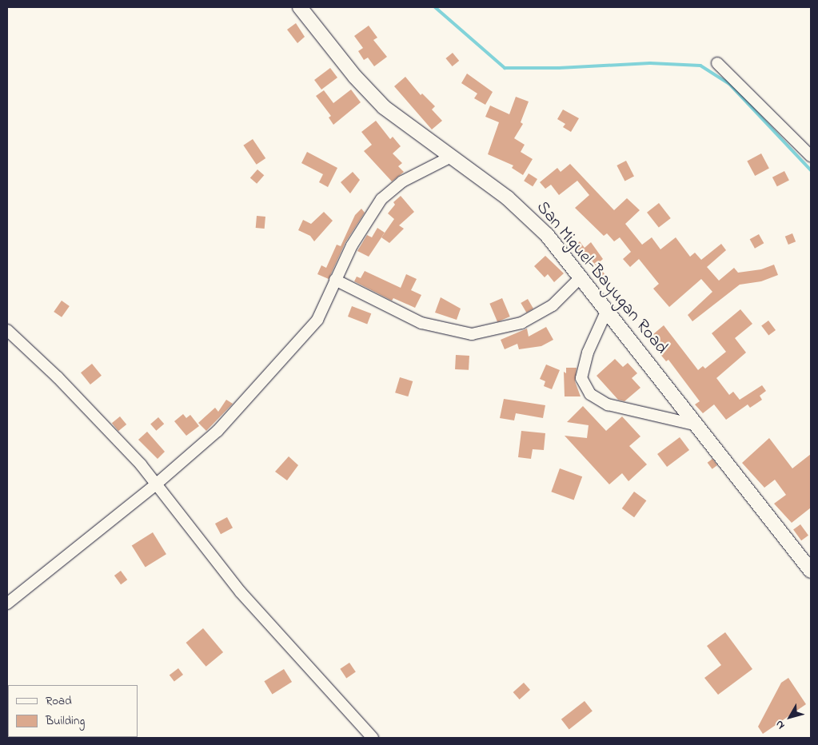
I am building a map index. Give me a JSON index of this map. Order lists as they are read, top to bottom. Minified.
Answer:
{"streets":{"main road":["San Miguel-Bayugan Road"]},"legend":["Road","Building"],"north":"bottom left"}
